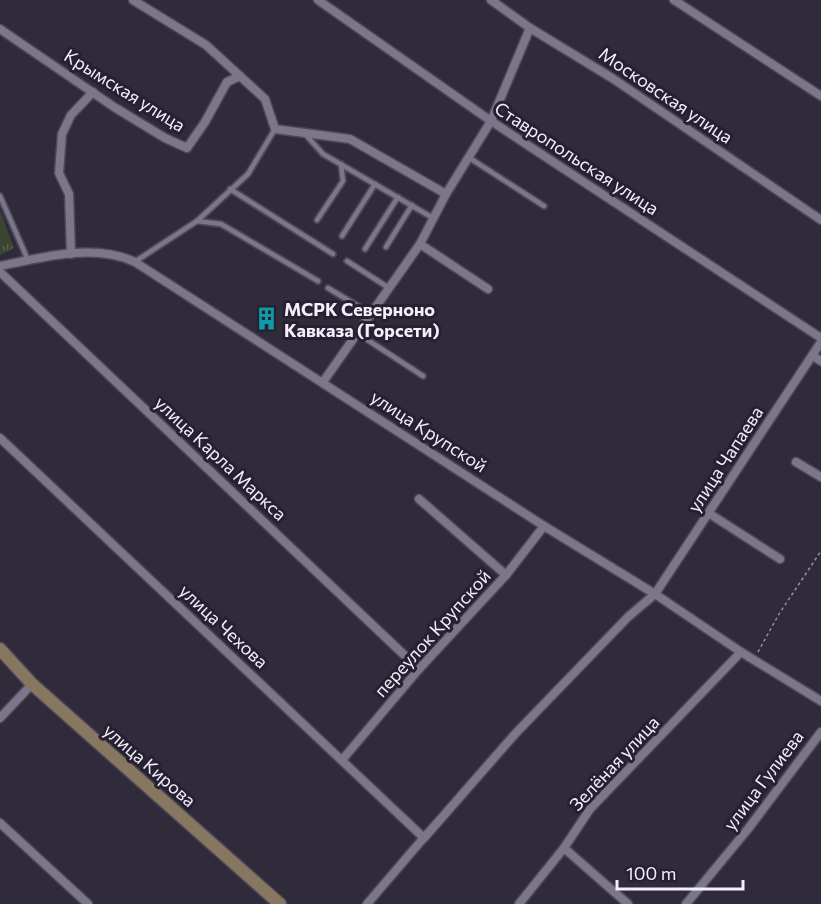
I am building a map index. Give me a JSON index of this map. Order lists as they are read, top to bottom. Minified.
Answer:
{"streets":{"main road":["улица Кирова"],"street":["Крымская улица","Московская улица","Ставропольская улица","улица Крупской","улица Карла Маркса","улица Чапаева","улица Чехова","переулок Крупской","Зелёная улица","улица Гулиева"]},"crossings":[["Ставропольская улица","улица Чапаева"],["улица Крупской","улица Чапаева"],["улица Крупской","переулок Крупской"],["улица Крупской","Зелёная улица"],["улица Карла Маркса","переулок Крупской"],["улица Чапаева","улица Чехова"],["улица Чехова","переулок Крупской"]],"places":{"building":["МСРК Северноно Кавказа (Горсети)"]},"scale_bar":"100 m"}
